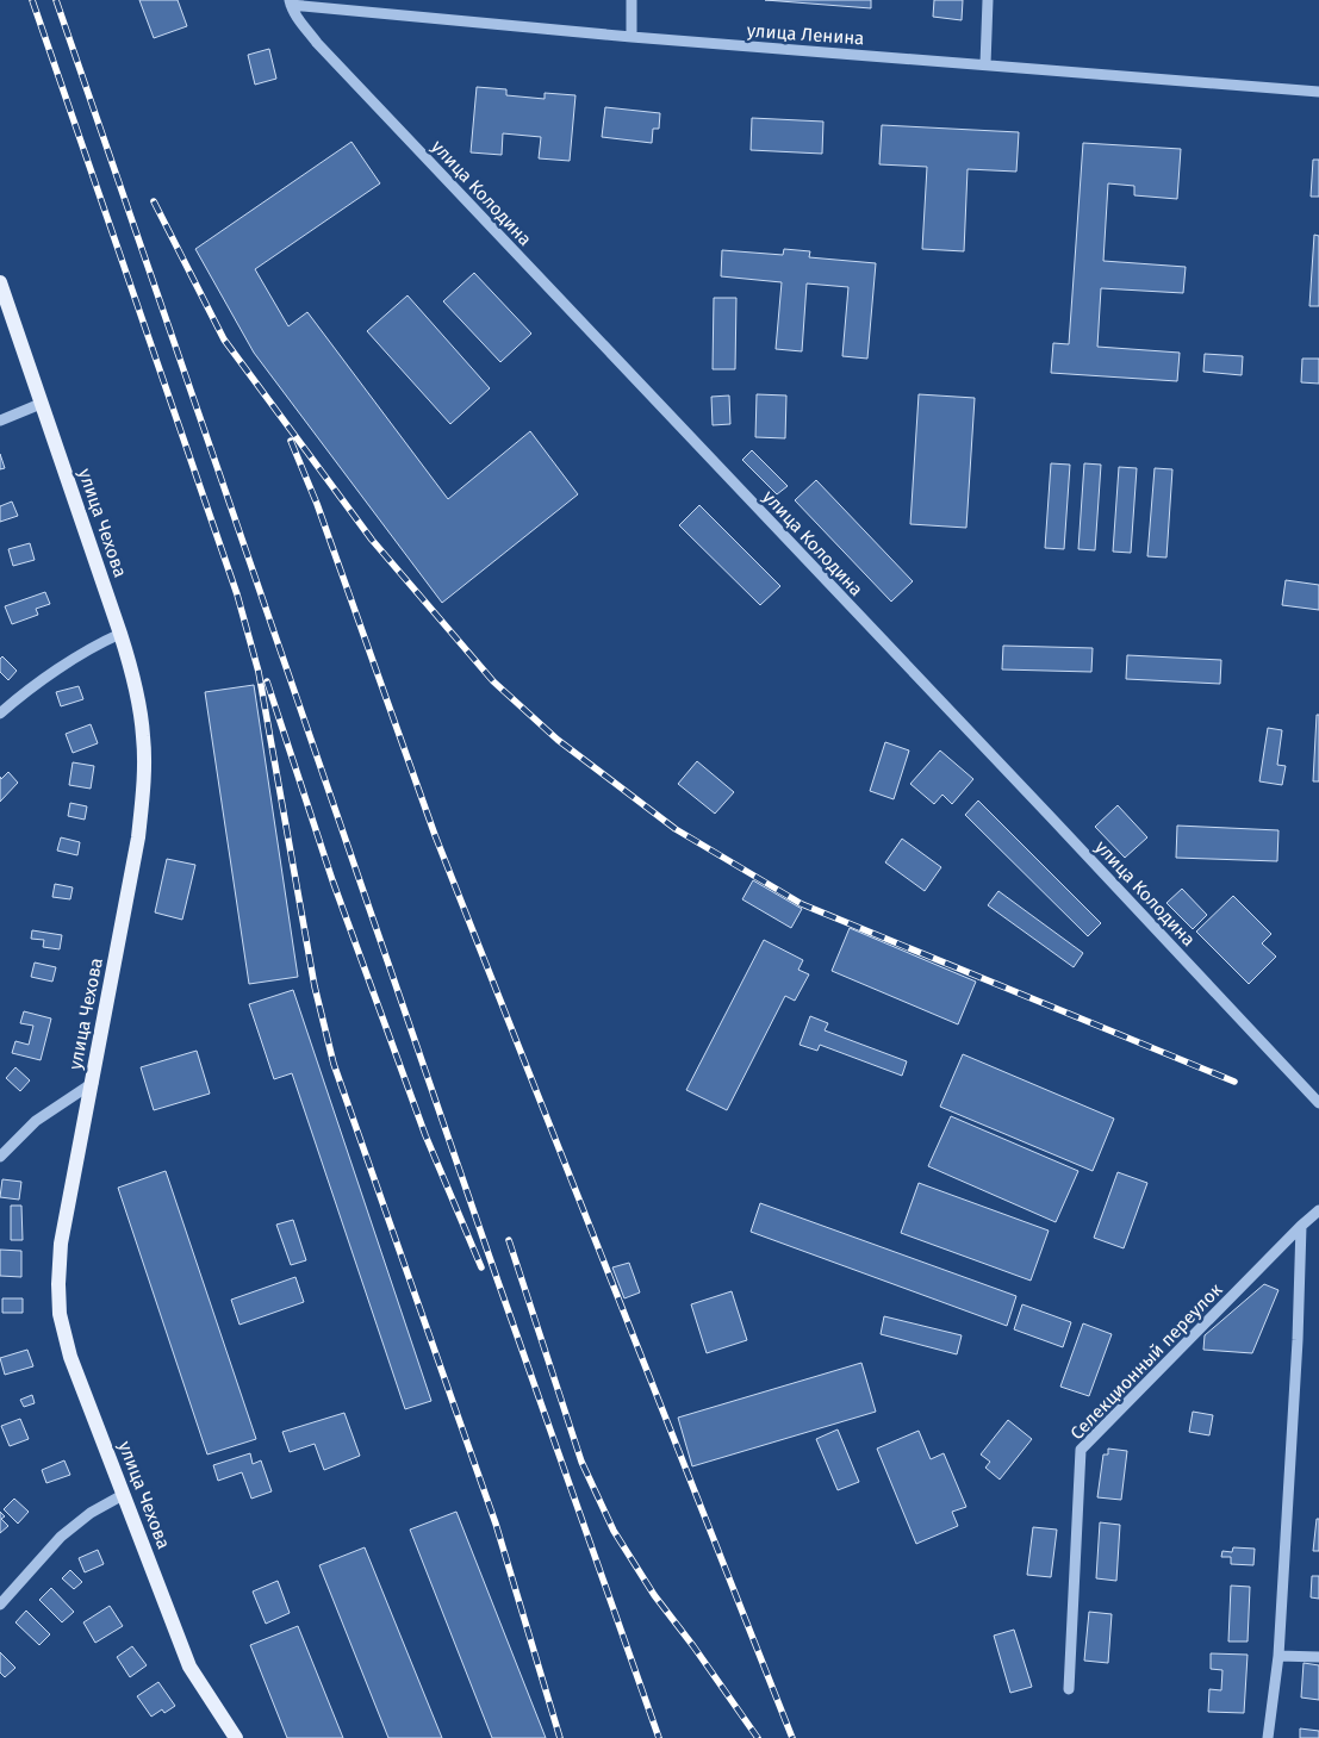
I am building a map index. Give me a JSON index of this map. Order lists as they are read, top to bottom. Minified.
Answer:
{"streets":{"main road":["улица Чехова"],"street":["улица Ленина","улица Колодина","Селекционный переулок"]},"crossings":[["улица Ленина","улица Колодина"]]}
